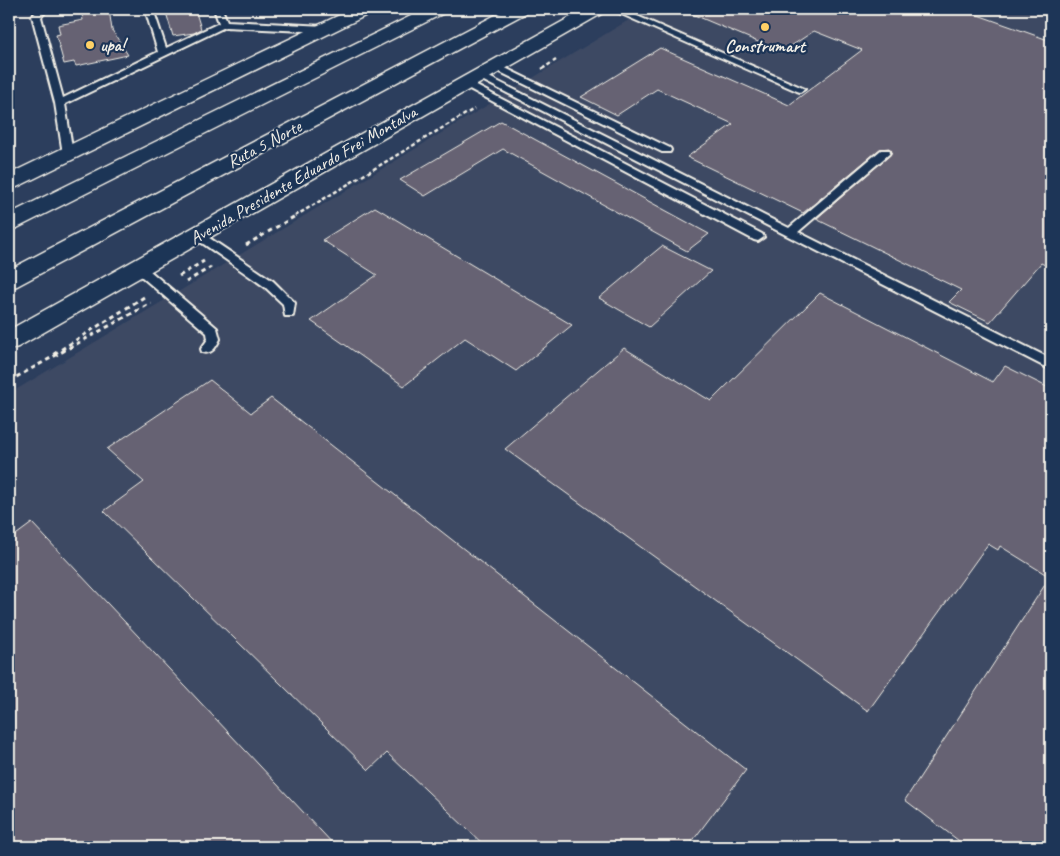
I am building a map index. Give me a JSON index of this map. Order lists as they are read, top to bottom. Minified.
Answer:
{"streets":{"main road":["Ruta 5 Norte","Avenida Presidente Eduardo Frei Montalva"]},"places":["Construmart","upa!"]}
